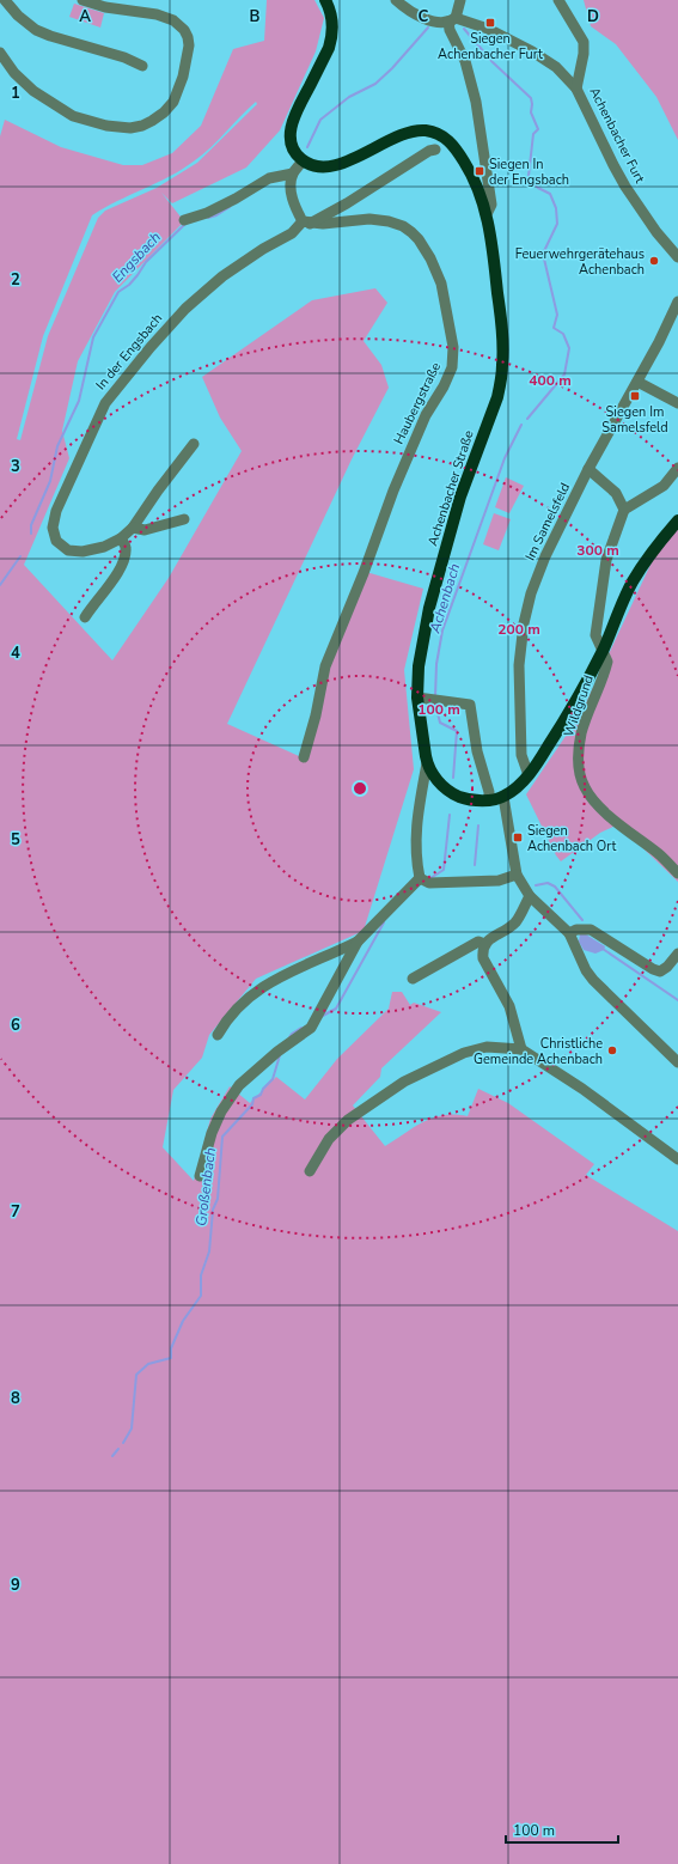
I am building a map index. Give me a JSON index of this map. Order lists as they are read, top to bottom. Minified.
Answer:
{"streets":{"main road":["Achenbacher Straße"],"street":["Achenbacher Furt","In der Engsbach","Haubergstraße","Im Samelsfeld","Wildgrund"]},"crossings":[["In der Engsbach","Haubergstraße"],["Achenbacher Straße","Im Samelsfeld"],["Achenbacher Straße","Wildgrund"]],"water":["Engsbach","Achenbach","Großenbach"],"places":{"transit":["Siegen Achenbacher Furt","Siegen In der Engsbach","Siegen Im Samelsfeld","Siegen Achenbach Ort"],"other":["Feuerwehrgerätehaus Achenbach","Christliche Gemeinde Achenbach"]},"scale_bar":"100 m","grid":{"columns":["A","B","C","D"],"rows":["1","2","3","4","5","6","7","8","9"]},"rings":["400 m","300 m","200 m","100 m"]}
